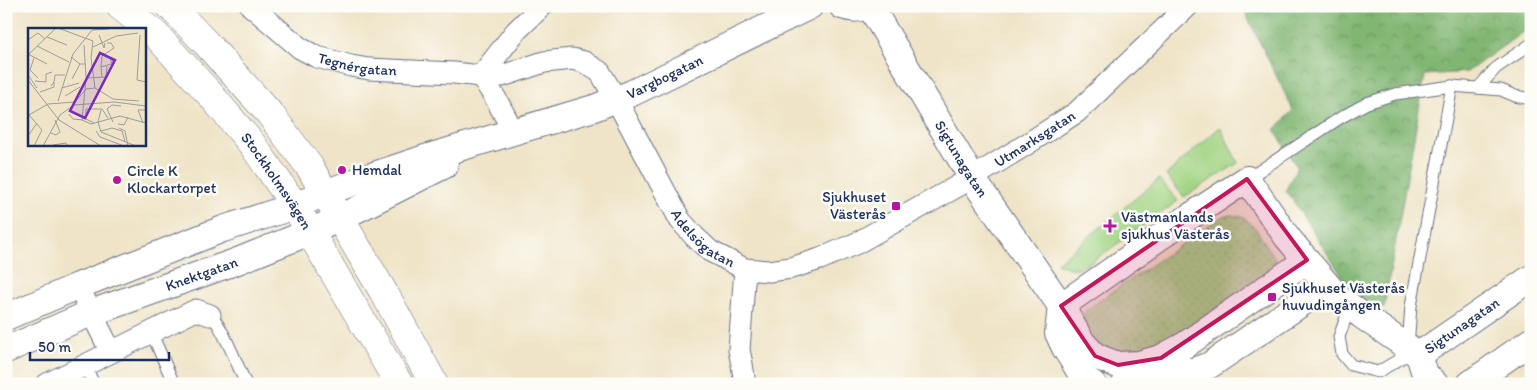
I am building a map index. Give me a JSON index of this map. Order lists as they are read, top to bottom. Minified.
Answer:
{"streets":{"main road":["Stockholmsvägen"],"street":["Tegnérgatan","Vargbogatan","Utmarksgatan","Sigtunagatan","Adelsögatan","Knektgatan"]},"crossings":[["Tegnérgatan","Vargbogatan"],["Tegnérgatan","Adelsögatan"],["Vargbogatan","Stockholmsvägen"],["Vargbogatan","Adelsögatan"],["Vargbogatan","Knektgatan"],["Utmarksgatan","Sigtunagatan"],["Utmarksgatan","Adelsögatan"],["Stockholmsvägen","Knektgatan"]],"places":{"other":["Hemdal","Circle K Klockartorpet"],"transit":["Sjukhuset Västerås","Sjukhuset Västerås huvudingången"],"health":["Västmanlands sjukhus Västerås"]},"scale_bar":"50 m"}
